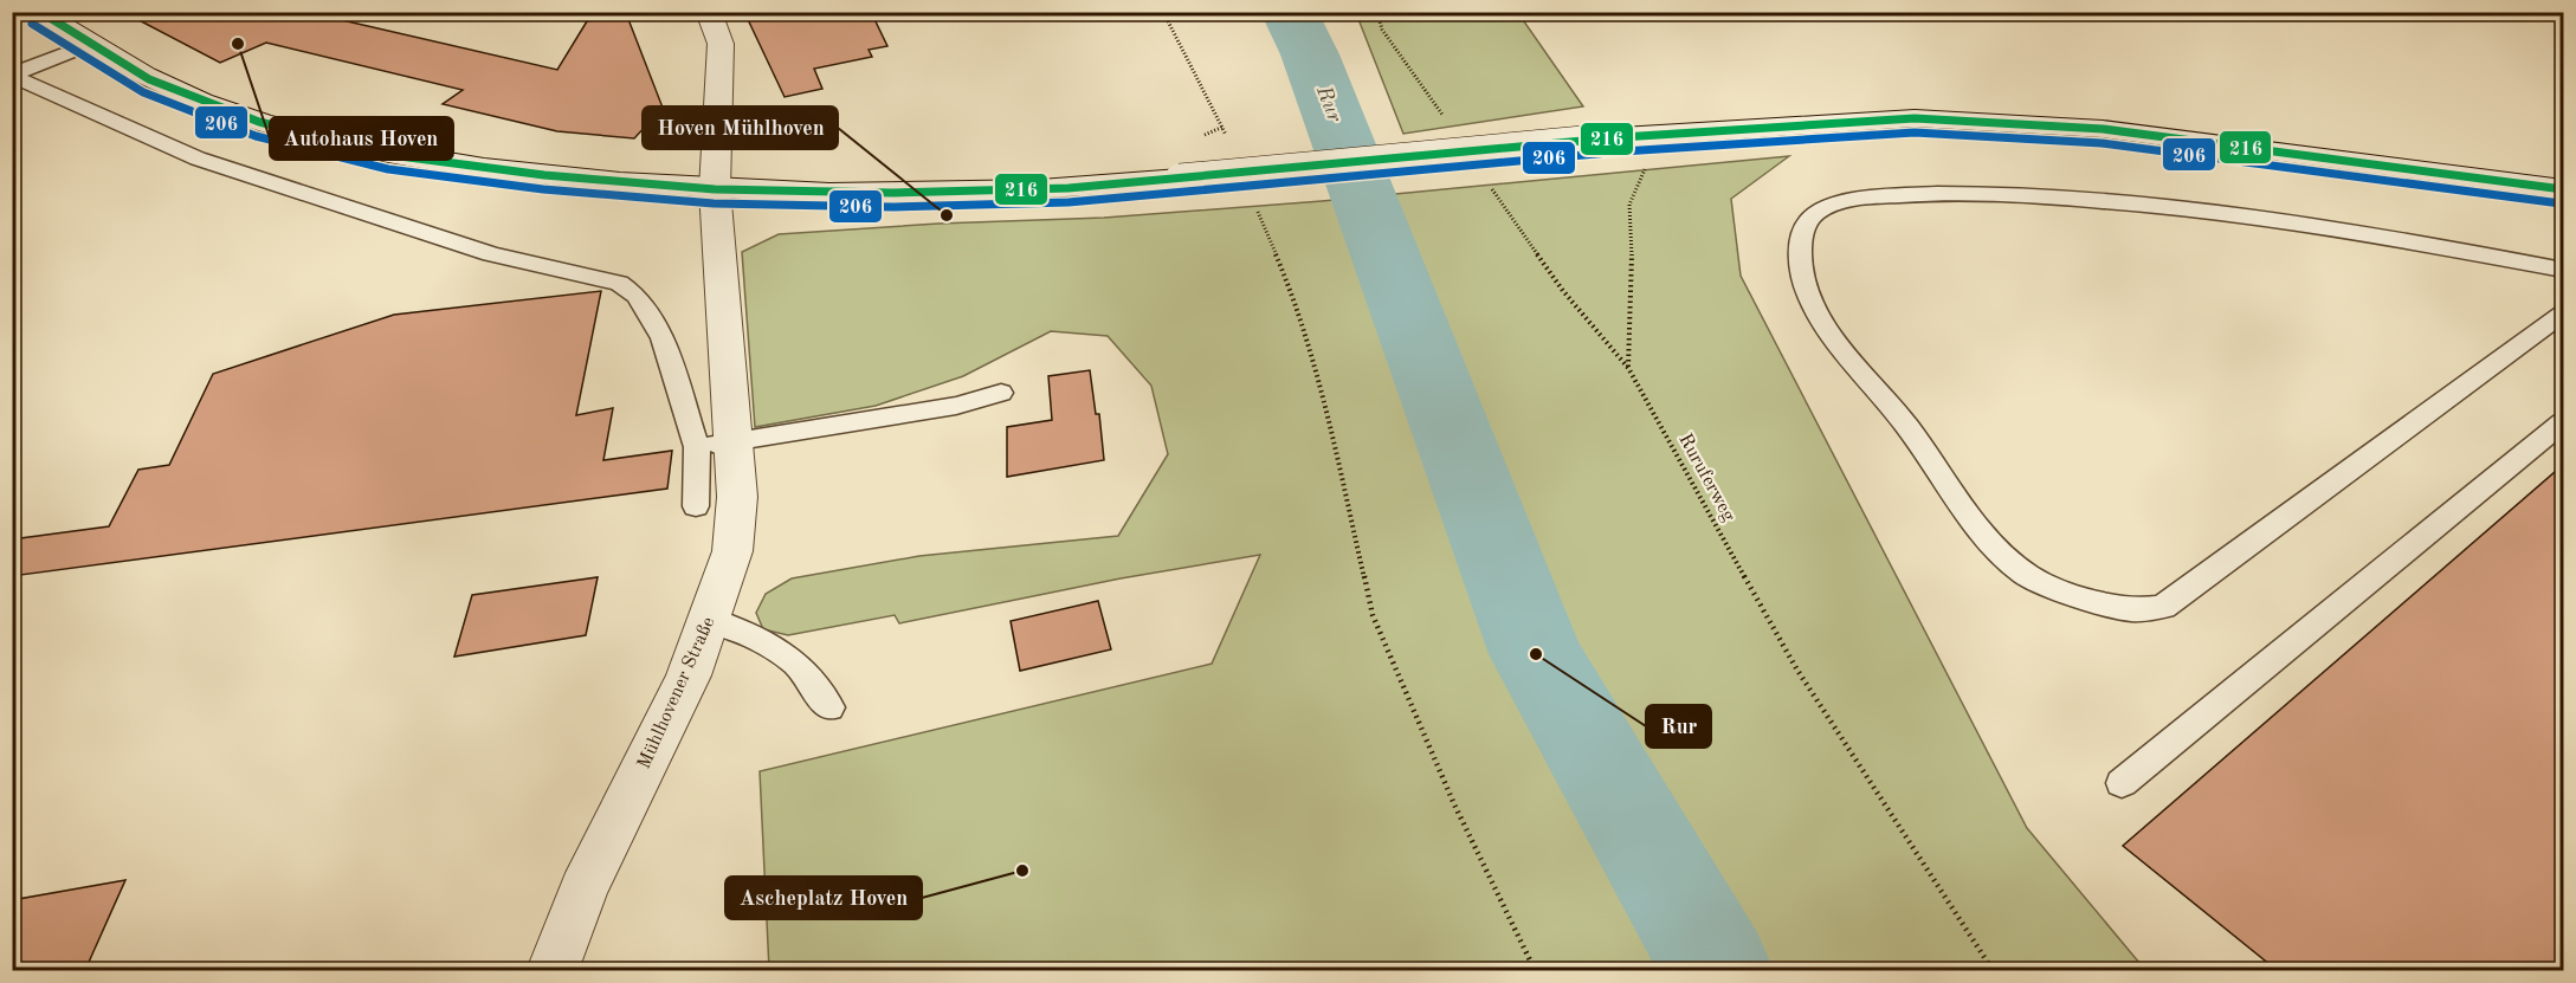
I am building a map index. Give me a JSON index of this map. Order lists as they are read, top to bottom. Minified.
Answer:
{"streets":{"main road":["Mühlhovener Straße"],"path":["Ruruferweg"]},"water":["Rur"],"places":["Autohaus Hoven","Hoven Mühlhoven","Rur","Ascheplatz Hoven"],"lines":["transit line 216","transit line 206"]}
